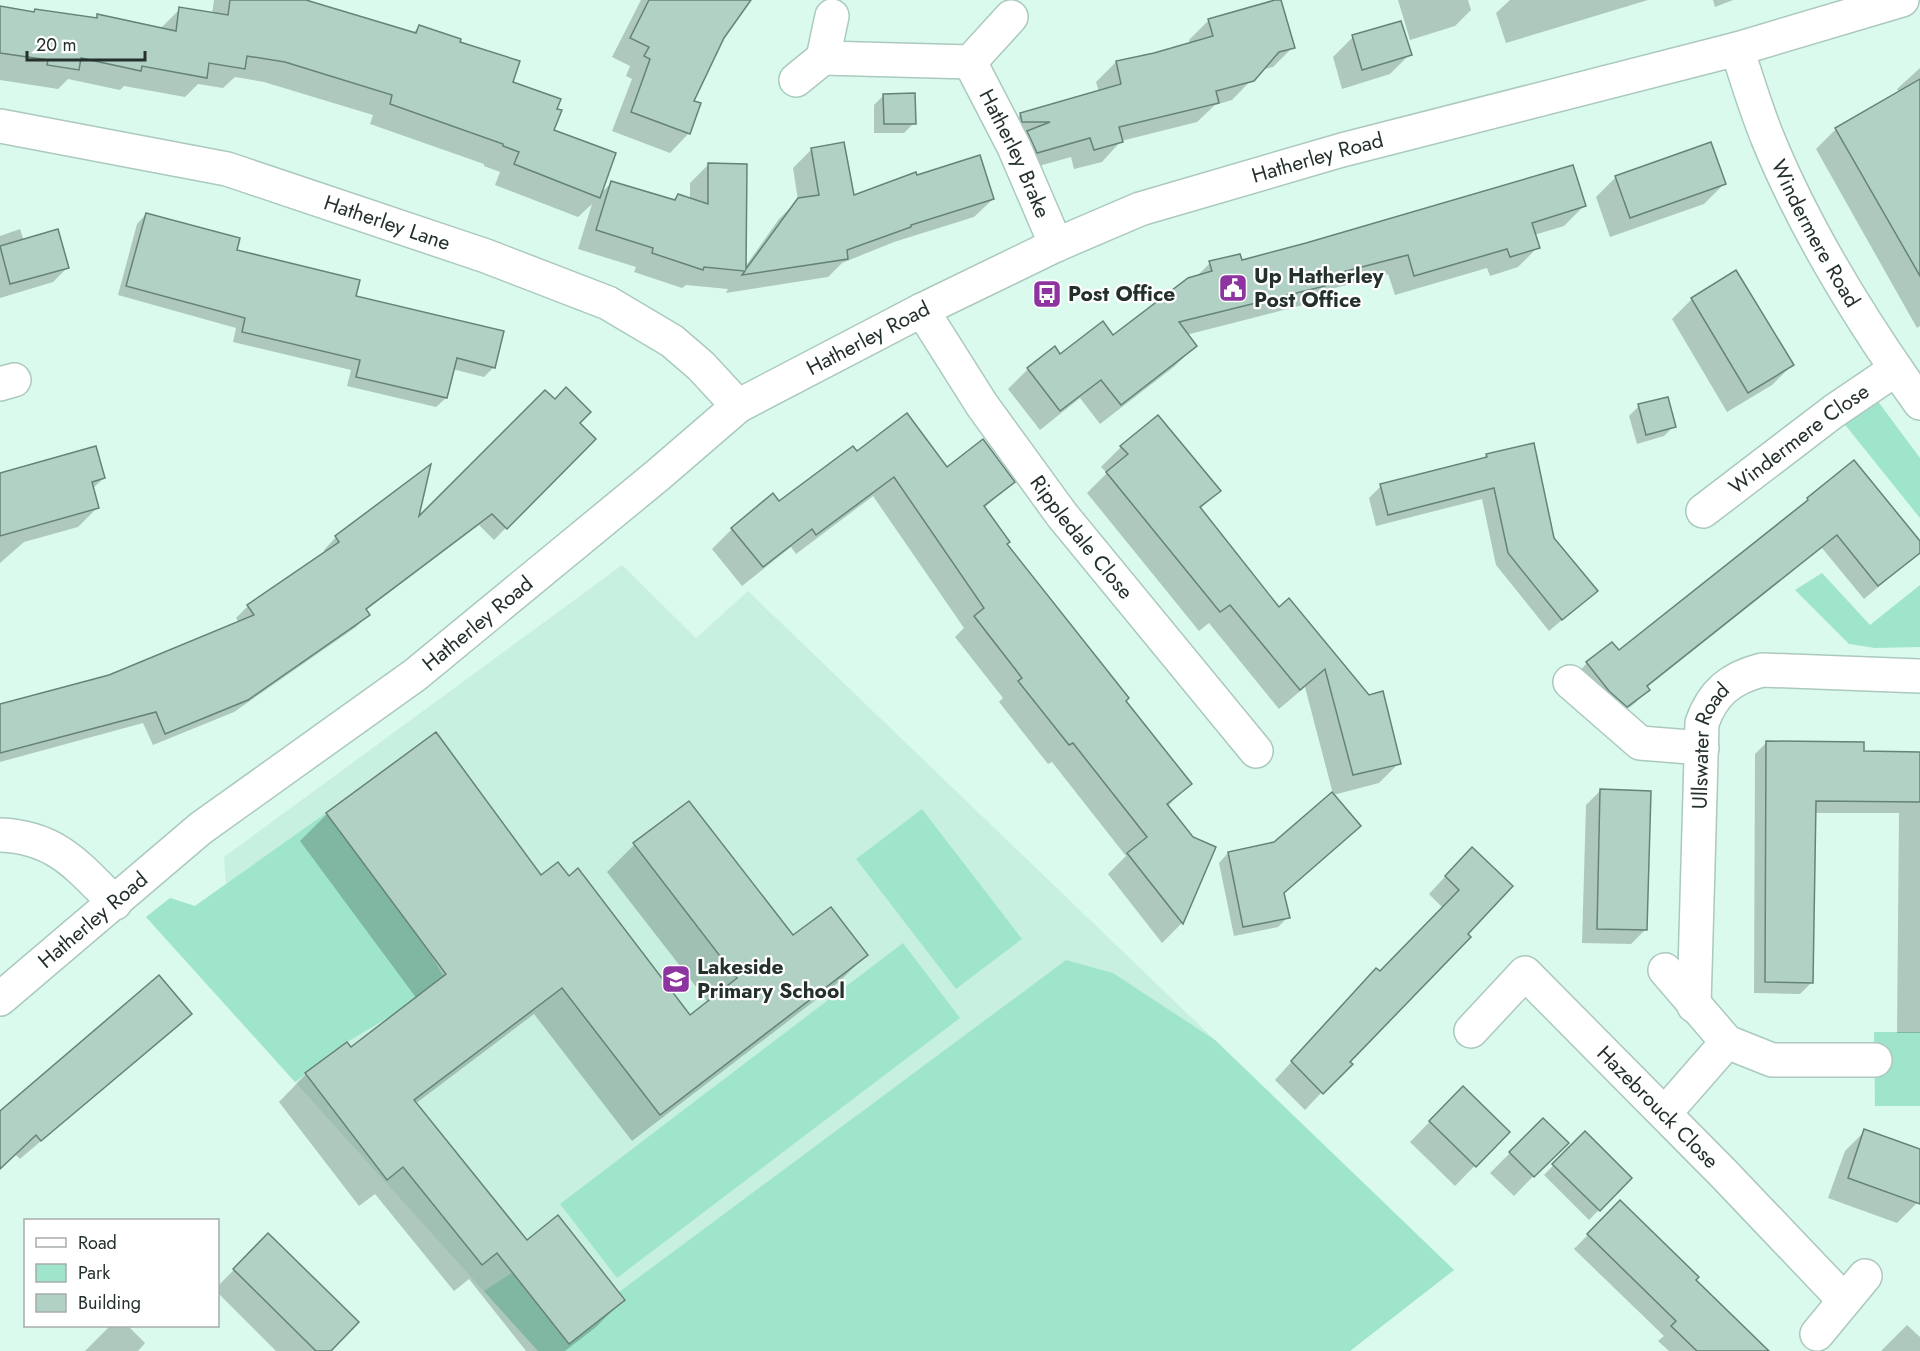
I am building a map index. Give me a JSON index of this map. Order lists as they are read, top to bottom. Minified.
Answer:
{"streets":{"street":["Hatherley Brake","Hatherley Road","Hatherley Lane","Windermere Road","Windermere Close","Rippledale Close","Ullswater Road","Hazebrouck Close"]},"crossings":[["Hatherley Brake","Hatherley Road"],["Hatherley Road","Hatherley Lane"],["Hatherley Road","Windermere Road"],["Hatherley Road","Rippledale Close"],["Windermere Road","Windermere Close"]],"places":{"public building":["Up Hatherley Post Office"],"bus stop":["Post Office"],"school or university":["Lakeside Primary School"]},"legend":["Road","Park","Building"],"scale_bar":"20 m"}
